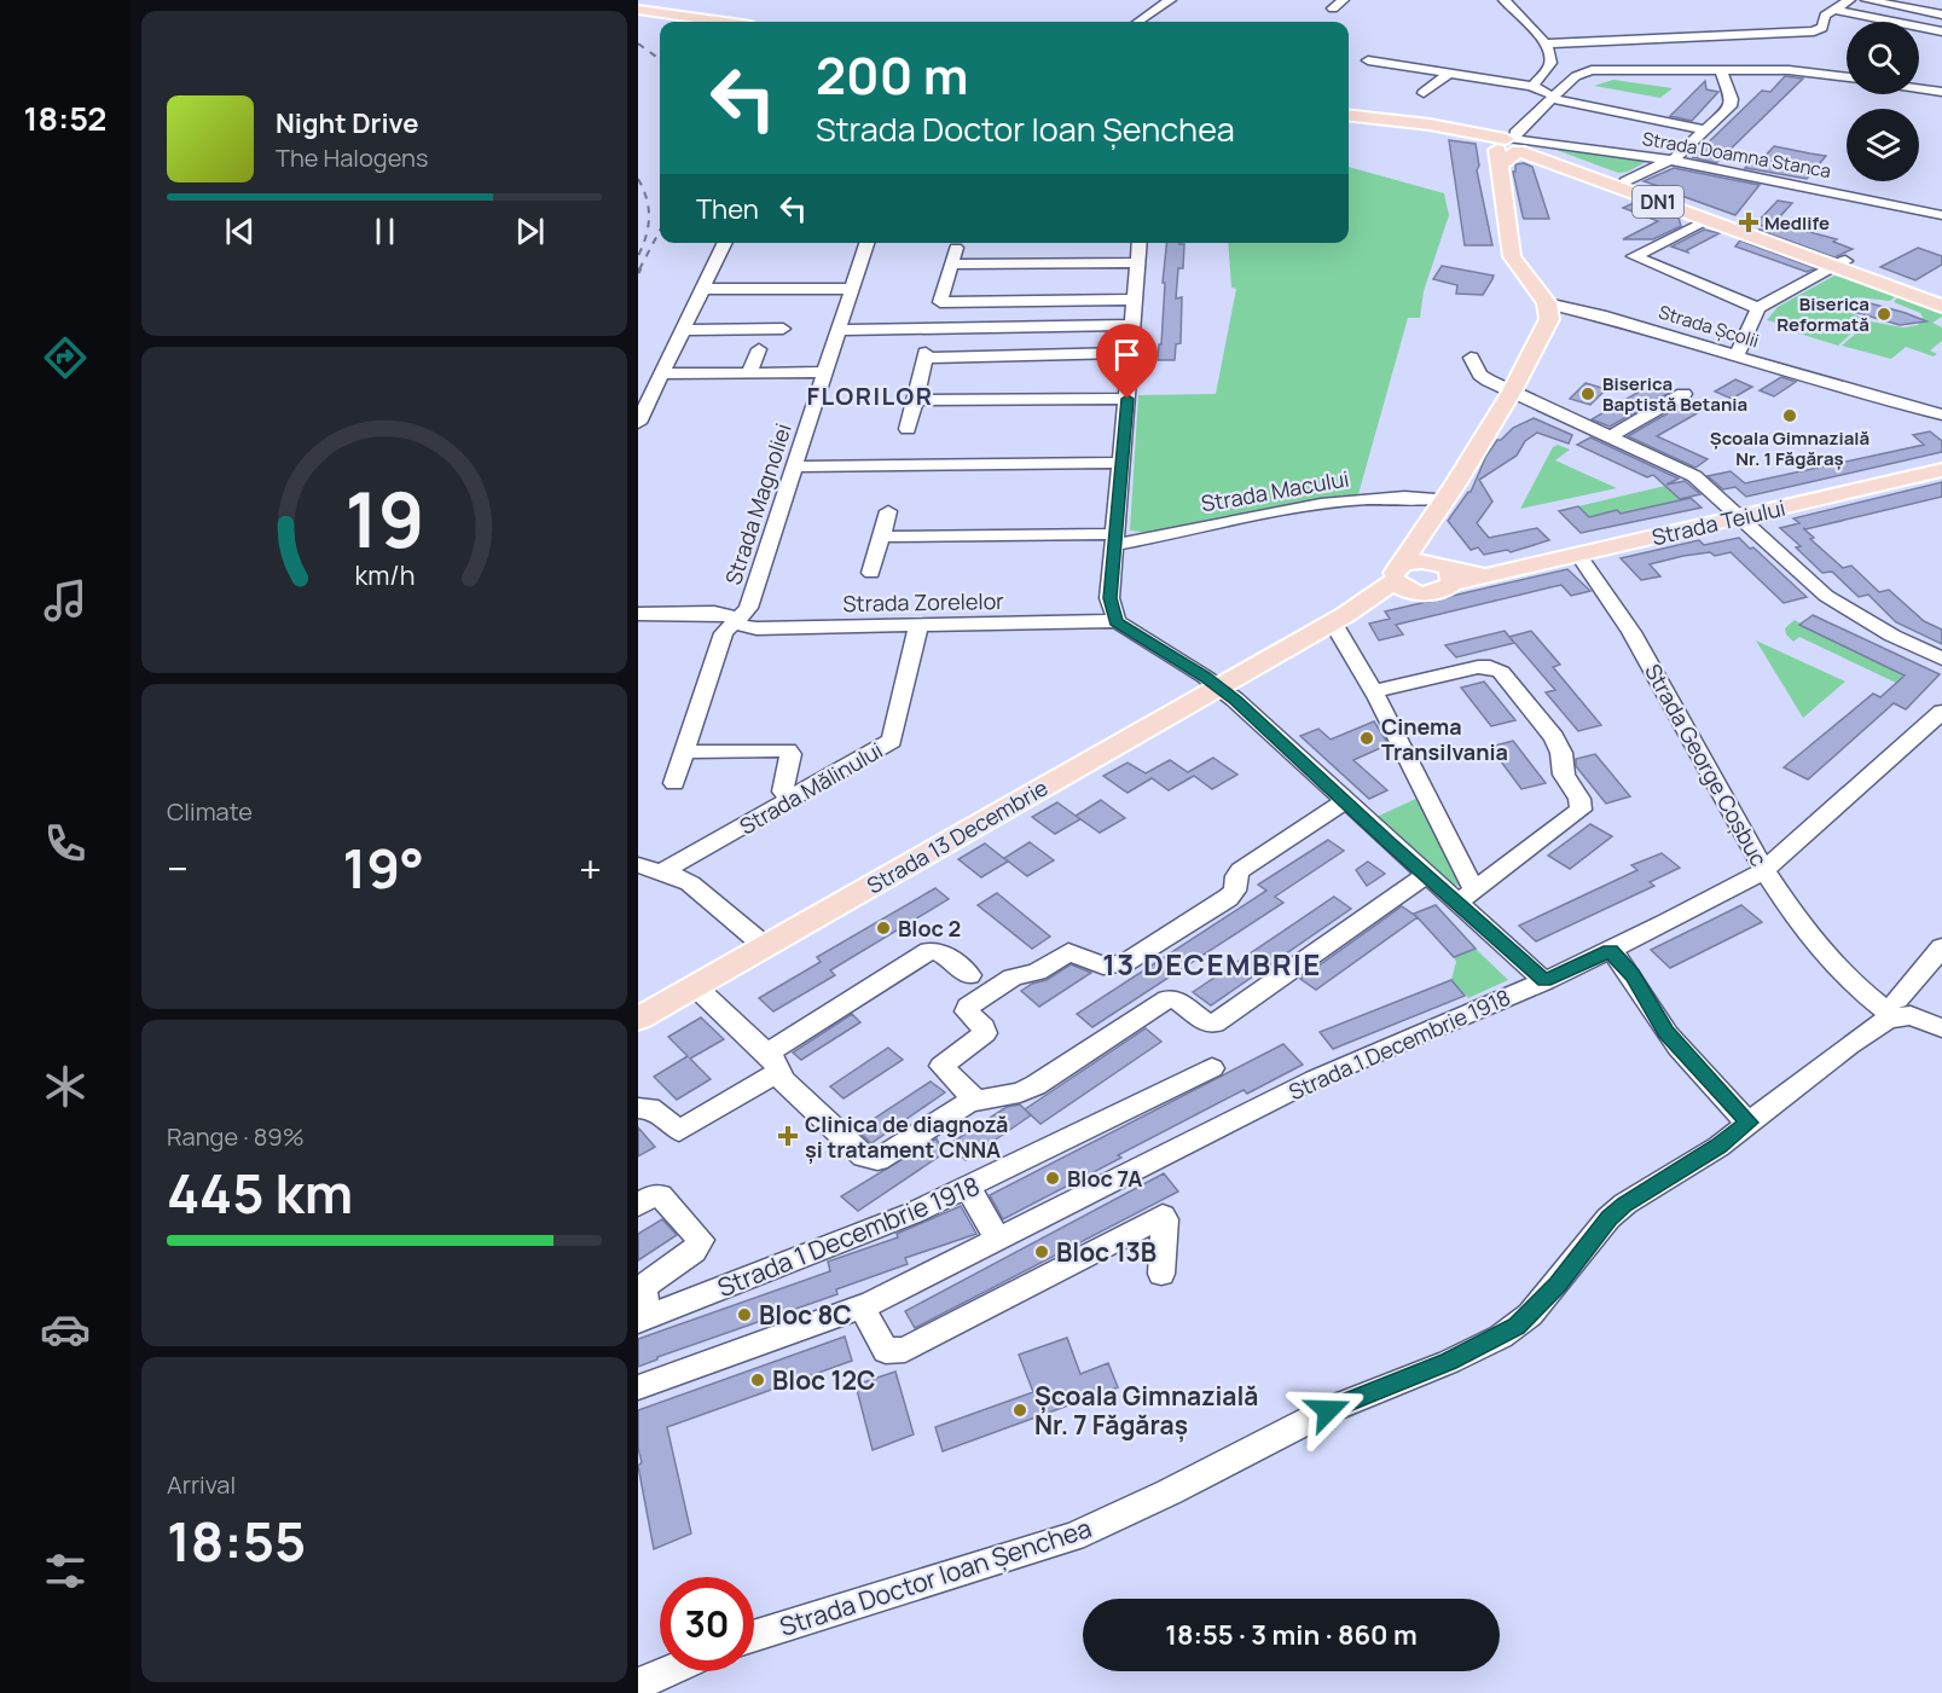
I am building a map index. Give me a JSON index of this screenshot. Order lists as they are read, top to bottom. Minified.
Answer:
{"streets":{"main road":["Strada Doamna Stanca","DN1","Strada Teiului","Strada 13 Decembrie"],"street":["Strada Școlii","Strada Macului","Strada Magnoliei","Strada Zorelelor","Strada George Coșbuc","Strada Mălinului","Strada 1 Decembrie 1918","Strada Doctor Ioan Șenchea"]},"crossings":[["Strada Doamna Stanca","DN1"],["Strada Magnoliei","Strada Zorelelor"],["Strada Teiului","Strada George Coșbuc"],["Strada Teiului","Strada 13 Decembrie"],["Strada Zorelelor","Strada Mălinului"],["Strada George Coșbuc","Strada 1 Decembrie 1918"],["Strada George Coșbuc","Strada Doctor Ioan Șenchea"]],"districts":["FLORILOR","13 DECEMBRIE"],"places":{"health":["Medlife","Clinica de diagnoză și tratament CNNA"],"other":["Biserica Reformată","Biserica Baptistă Betania","Școala Gimnazială Nr. 1 Făgăraș","Cinema Transilvania","Bloc 2","Bloc 7A","Bloc 13B","Bloc 8C","Bloc 12C","Școala Gimnazială Nr. 7 Făgăraș"]},"page":{"tabs":"18:52","turn":["200 m","Strada Doctor Ioan Șenchea"],"song":["Night Drive","The Halogens"],"then":"Then","tile":["Climate",["Range · 89%","445 km"],["Arrival","18:55"]],"heat":["−","19°","+"],"limit":"30","trip":"18:55 · 3 min · 860 m","gauge":["19","km/h"]}}
